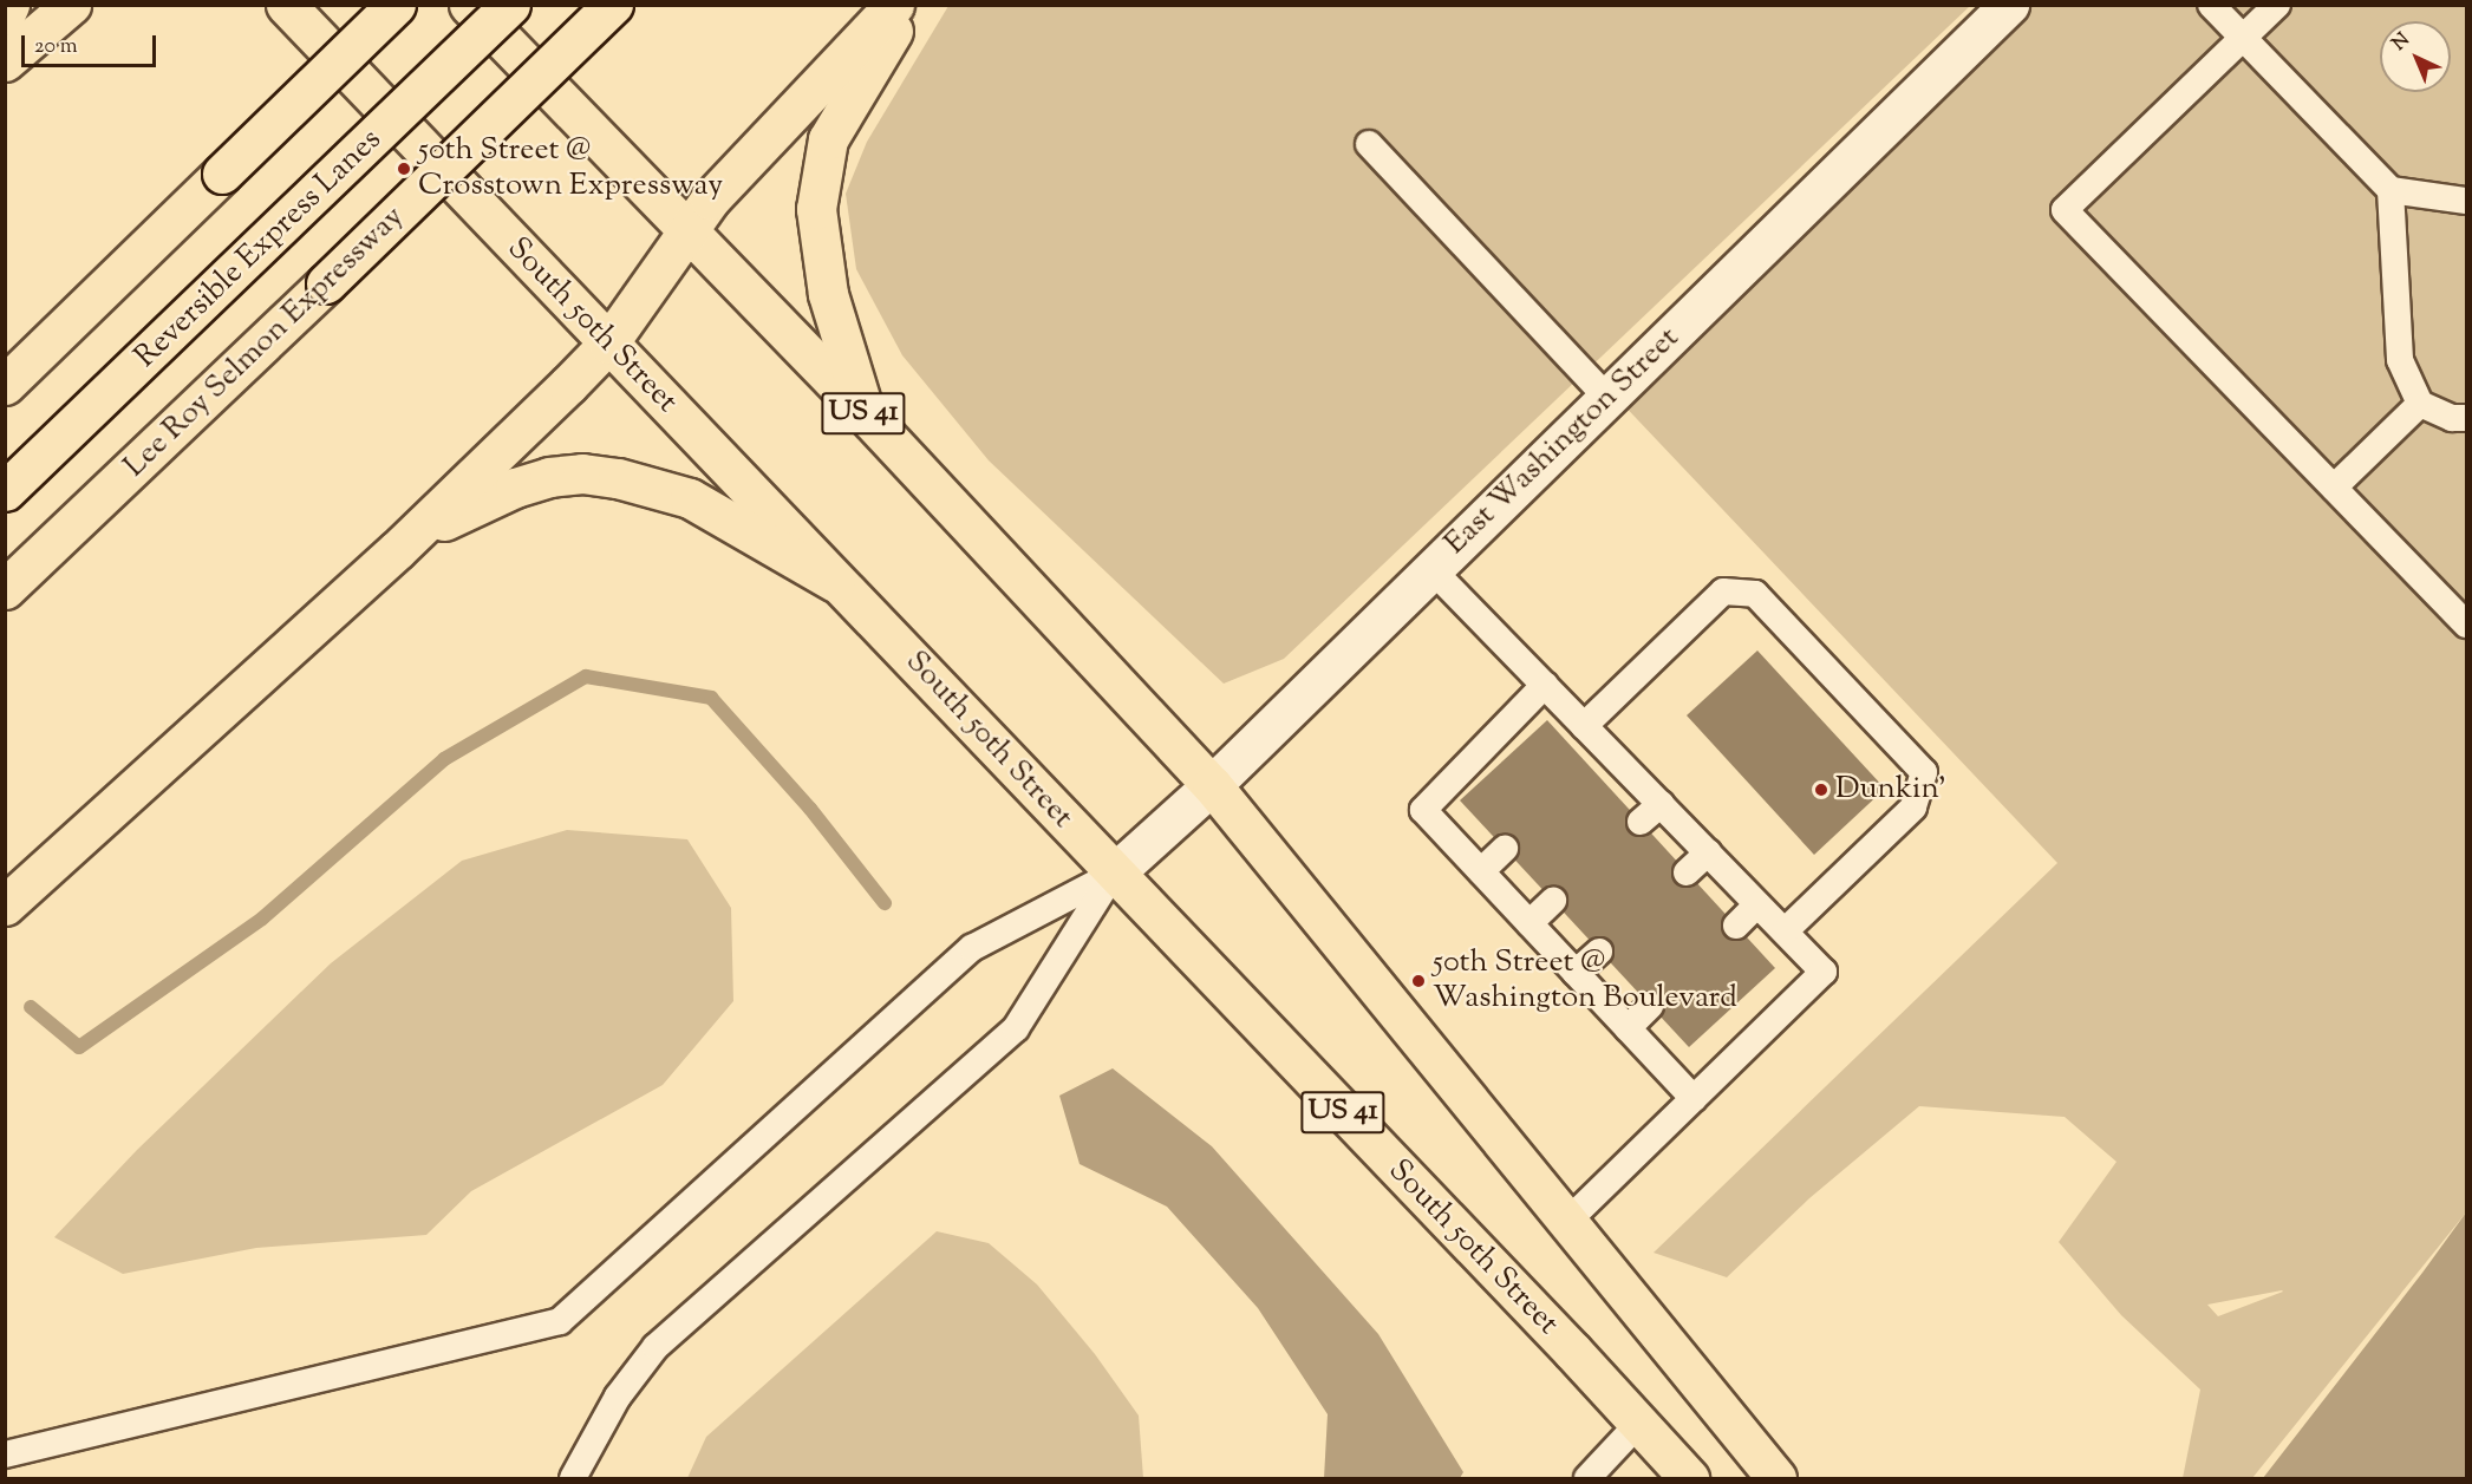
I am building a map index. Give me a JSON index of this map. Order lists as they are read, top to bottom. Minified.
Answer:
{"streets":{"main road":["Reversible Express Lanes","South 50th Street","Lee Roy Selmon Expressway","US 41"],"street":["East Washington Street"]},"crossings":[["South 50th Street","East Washington Street"],["US 41","East Washington Street"]],"places":["50th Street @ Crosstown Expressway","Dunkin'","50th Street @ Washington Boulevard"],"scale_bar":"20 m","north":"top left"}
